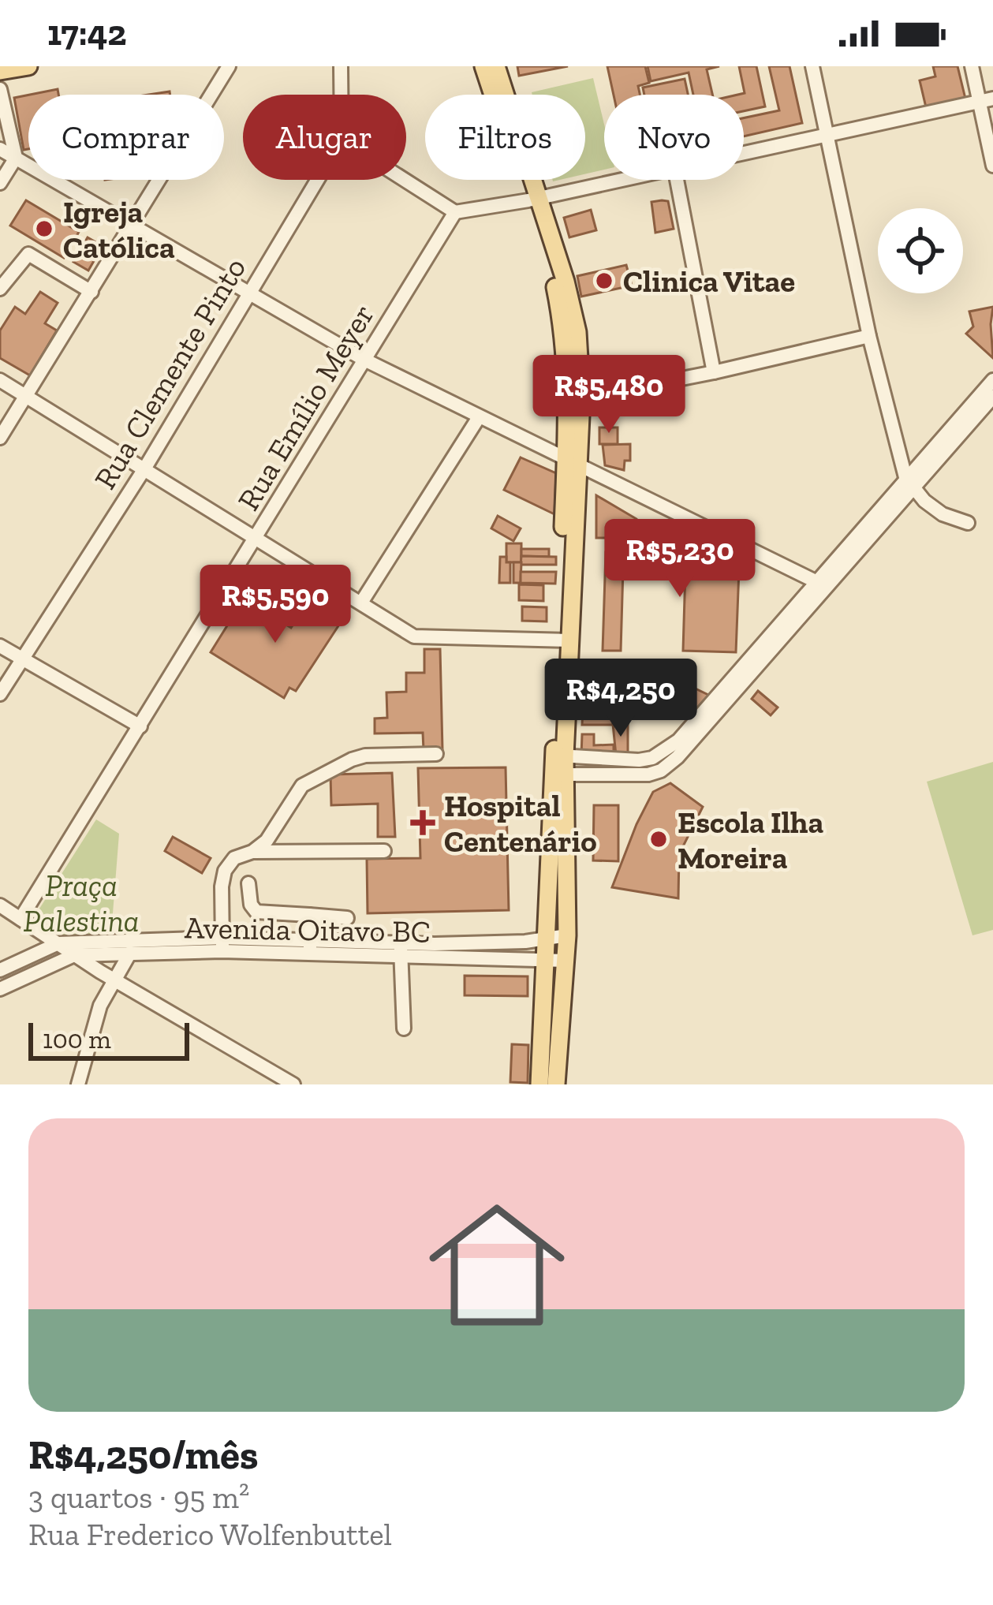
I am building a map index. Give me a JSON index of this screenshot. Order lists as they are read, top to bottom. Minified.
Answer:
{"streets":{"street":["Rua Clemente Pinto","Rua Emílio Meyer","Avenida Oitavo BC"]},"parks":["Praça Palestina"],"places":{"other":["Igreja Católica","Clinica Vitae","Escola Ilha Moreira"],"health":["Hospital Centenário"]},"scale_bar":"100 m","page":{"status":"17:42","chip":["Comprar","Alugar","Filtros","Novo"],"price":["R$5,480","R$5,230","R$5,590","R$4,250"],"scale":"100 m","list":[{"name":"R$4,250/mês","note":"3 quartos · 95 m² · Rua Frederico Wolfenbuttel"}]}}
